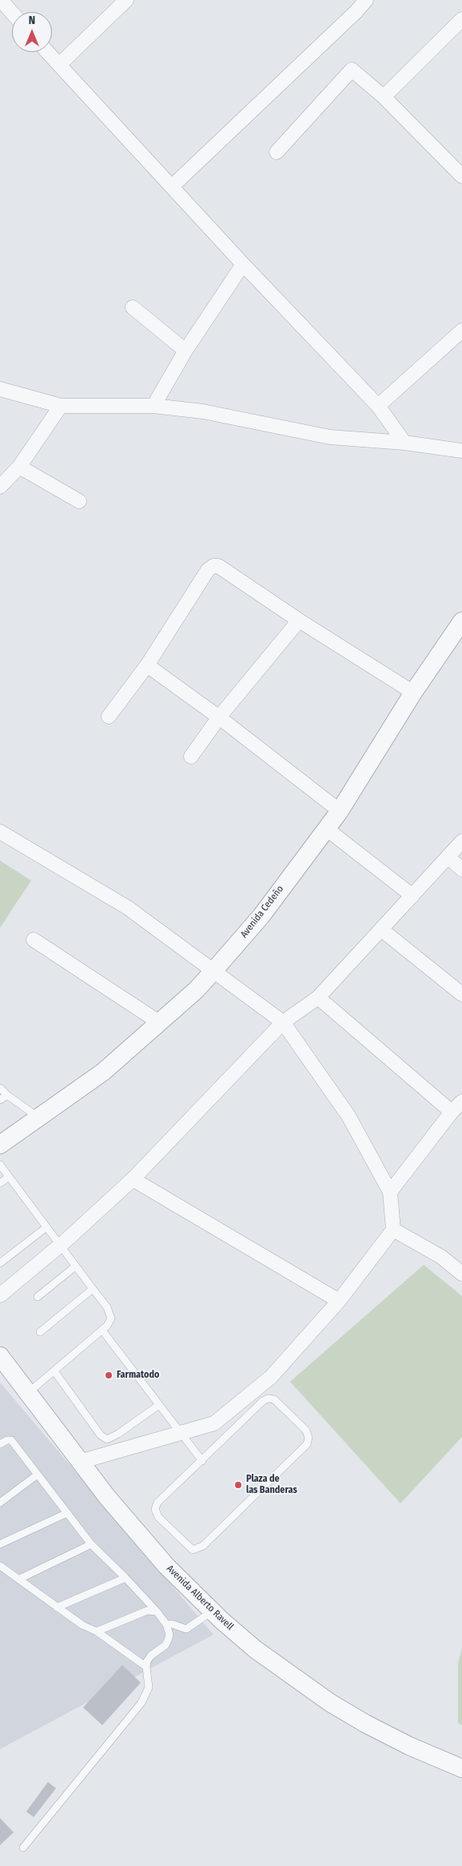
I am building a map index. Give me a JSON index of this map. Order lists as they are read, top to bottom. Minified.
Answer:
{"streets":{"street":["Avenida Cedeño","Avenida Alberto Ravell"]},"places":["Farmatodo","Plaza de las Banderas"],"north":"top"}
